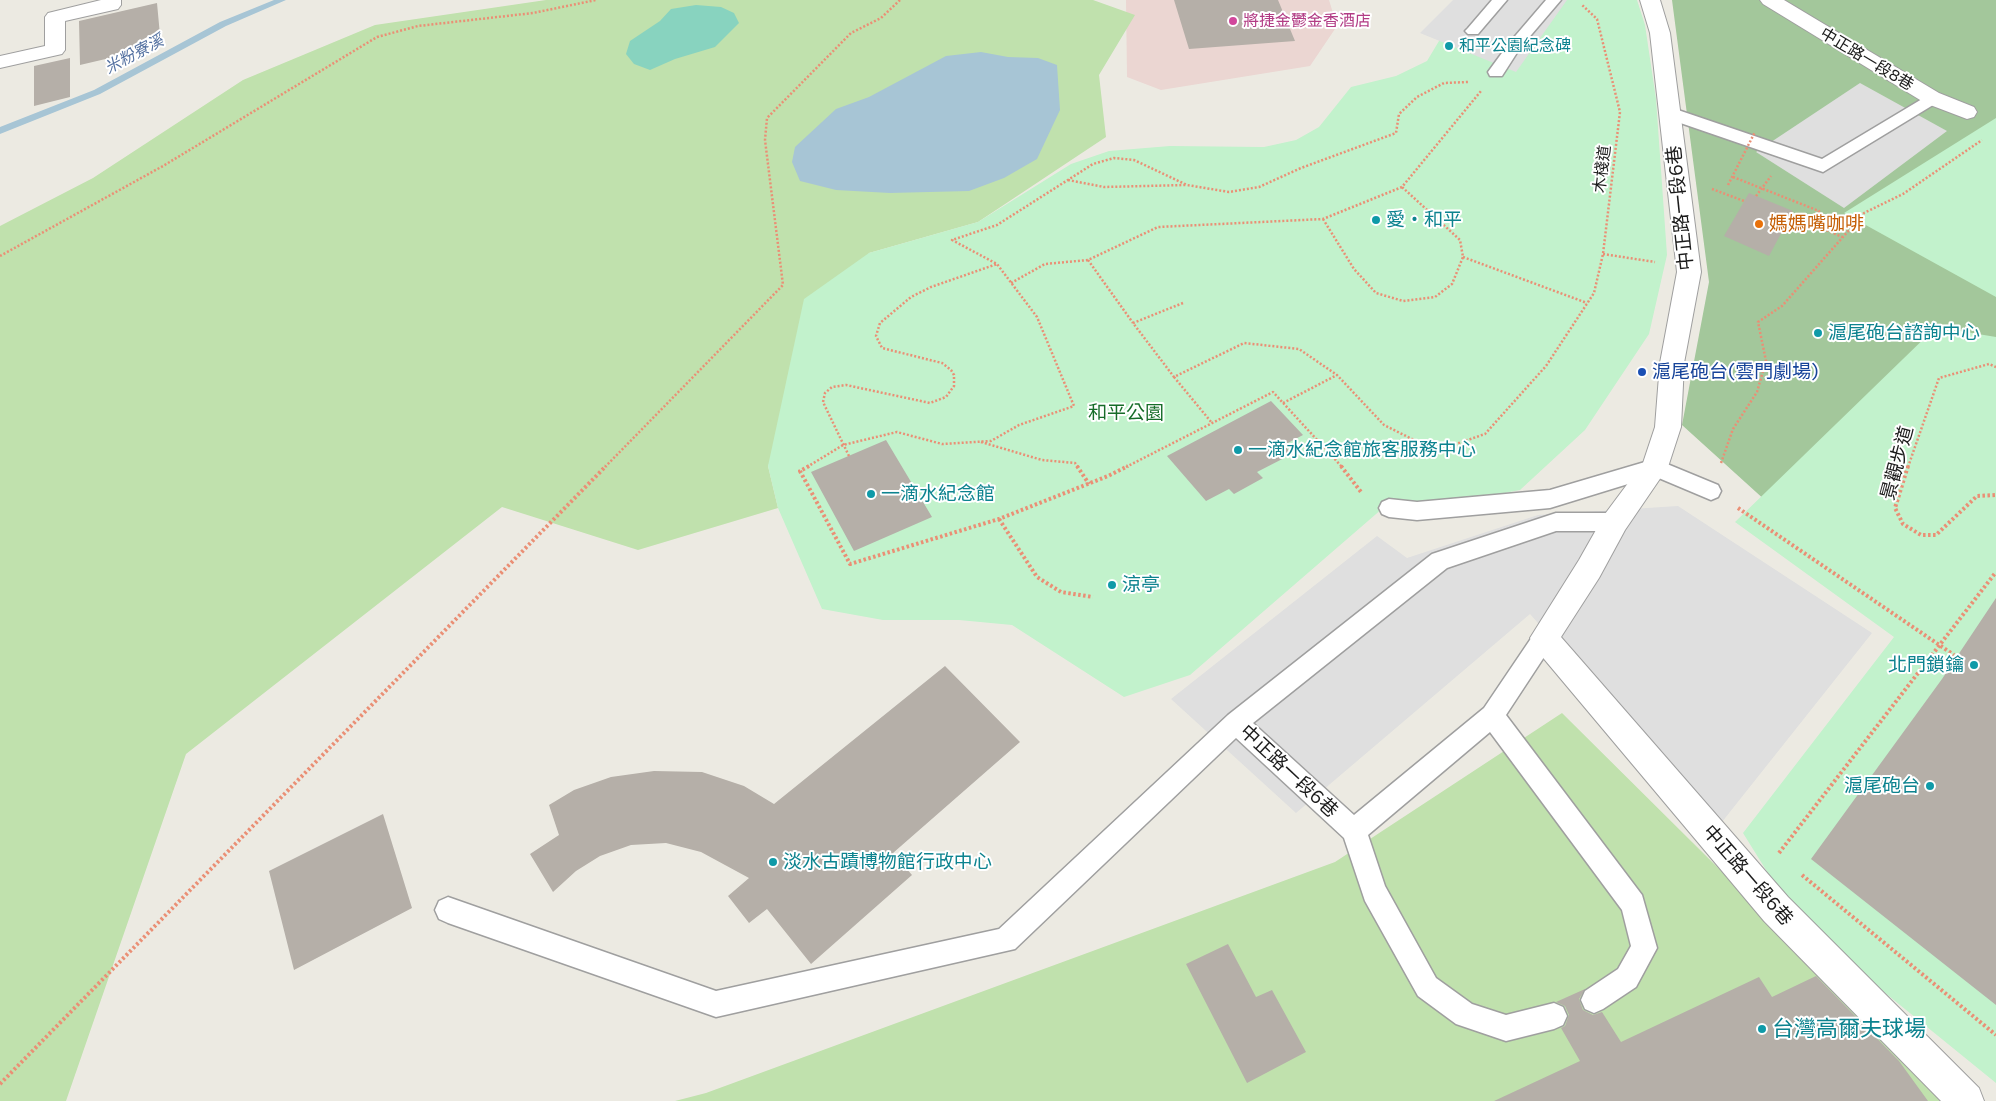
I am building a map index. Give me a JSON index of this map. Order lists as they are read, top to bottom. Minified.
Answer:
{"streets":{"street":["中正路一段8巷","中正路一段6巷"],"path":["木棧道","景觀步道"]},"water":["米粉寮溪"],"parks":["和平公園"],"places":["將捷金鬱金香酒店","和平公園紀念碑","愛‧和平","媽媽嘴咖啡","滬尾砲台諮詢中心","滬尾砲台(雲門劇場)","一滴水紀念館旅客服務中心","一滴水紀念館","涼亭","北門鎖鑰","滬尾砲台","淡水古蹟博物館行政中心","台灣高爾夫球場"]}
